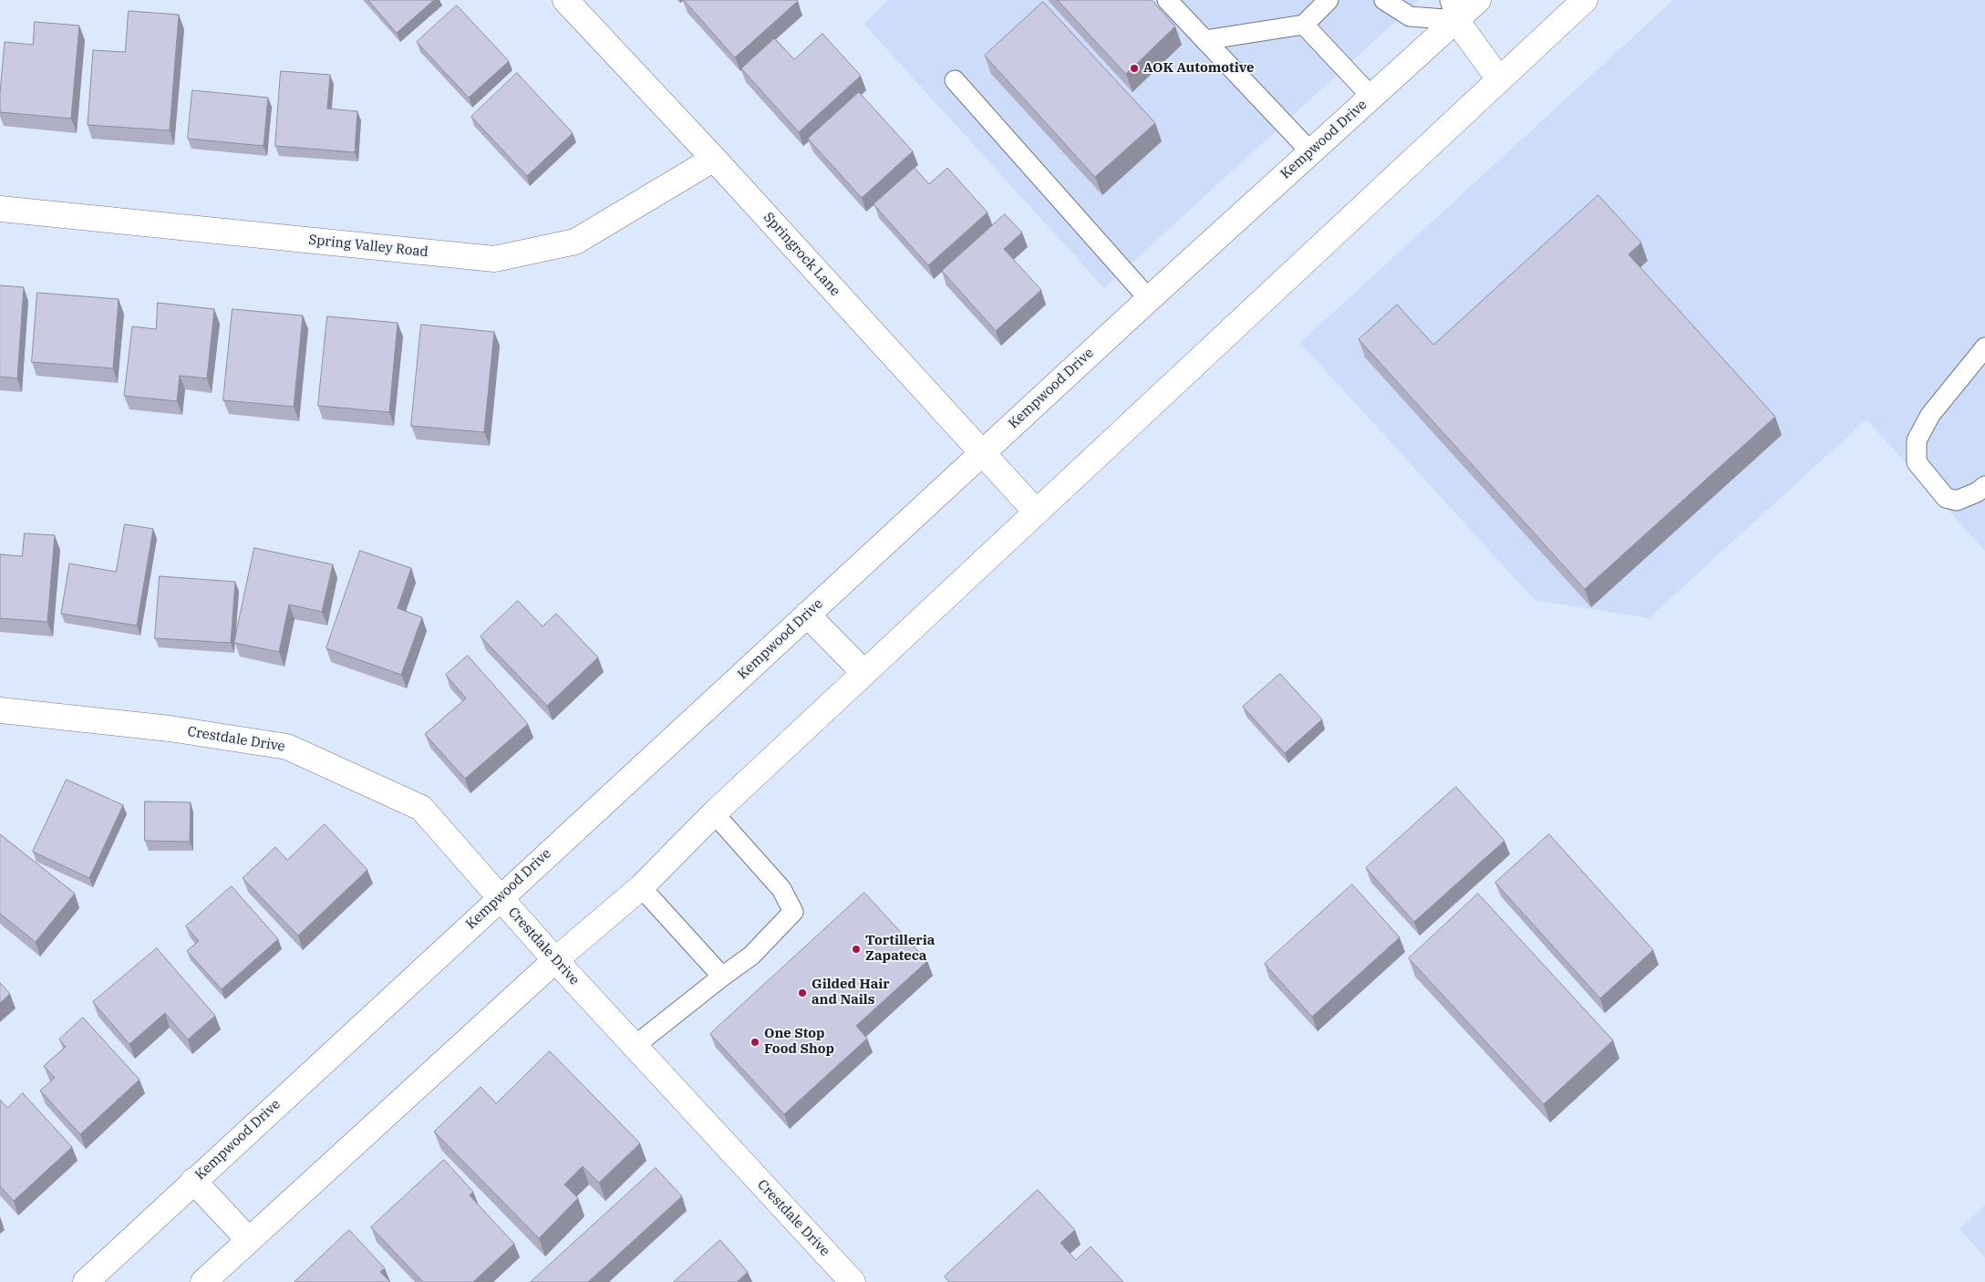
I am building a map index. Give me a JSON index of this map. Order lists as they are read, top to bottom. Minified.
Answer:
{"streets":{"main road":["Kempwood Drive","Spring Valley Road","Springrock Lane","Crestdale Drive"]},"crossings":[["Kempwood Drive","Springrock Lane"],["Kempwood Drive","Crestdale Drive"],["Spring Valley Road","Springrock Lane"]],"places":["AOK Automotive","Tortilleria Zapateca","Gilded Hair and Nails","One Stop Food Shop"]}
